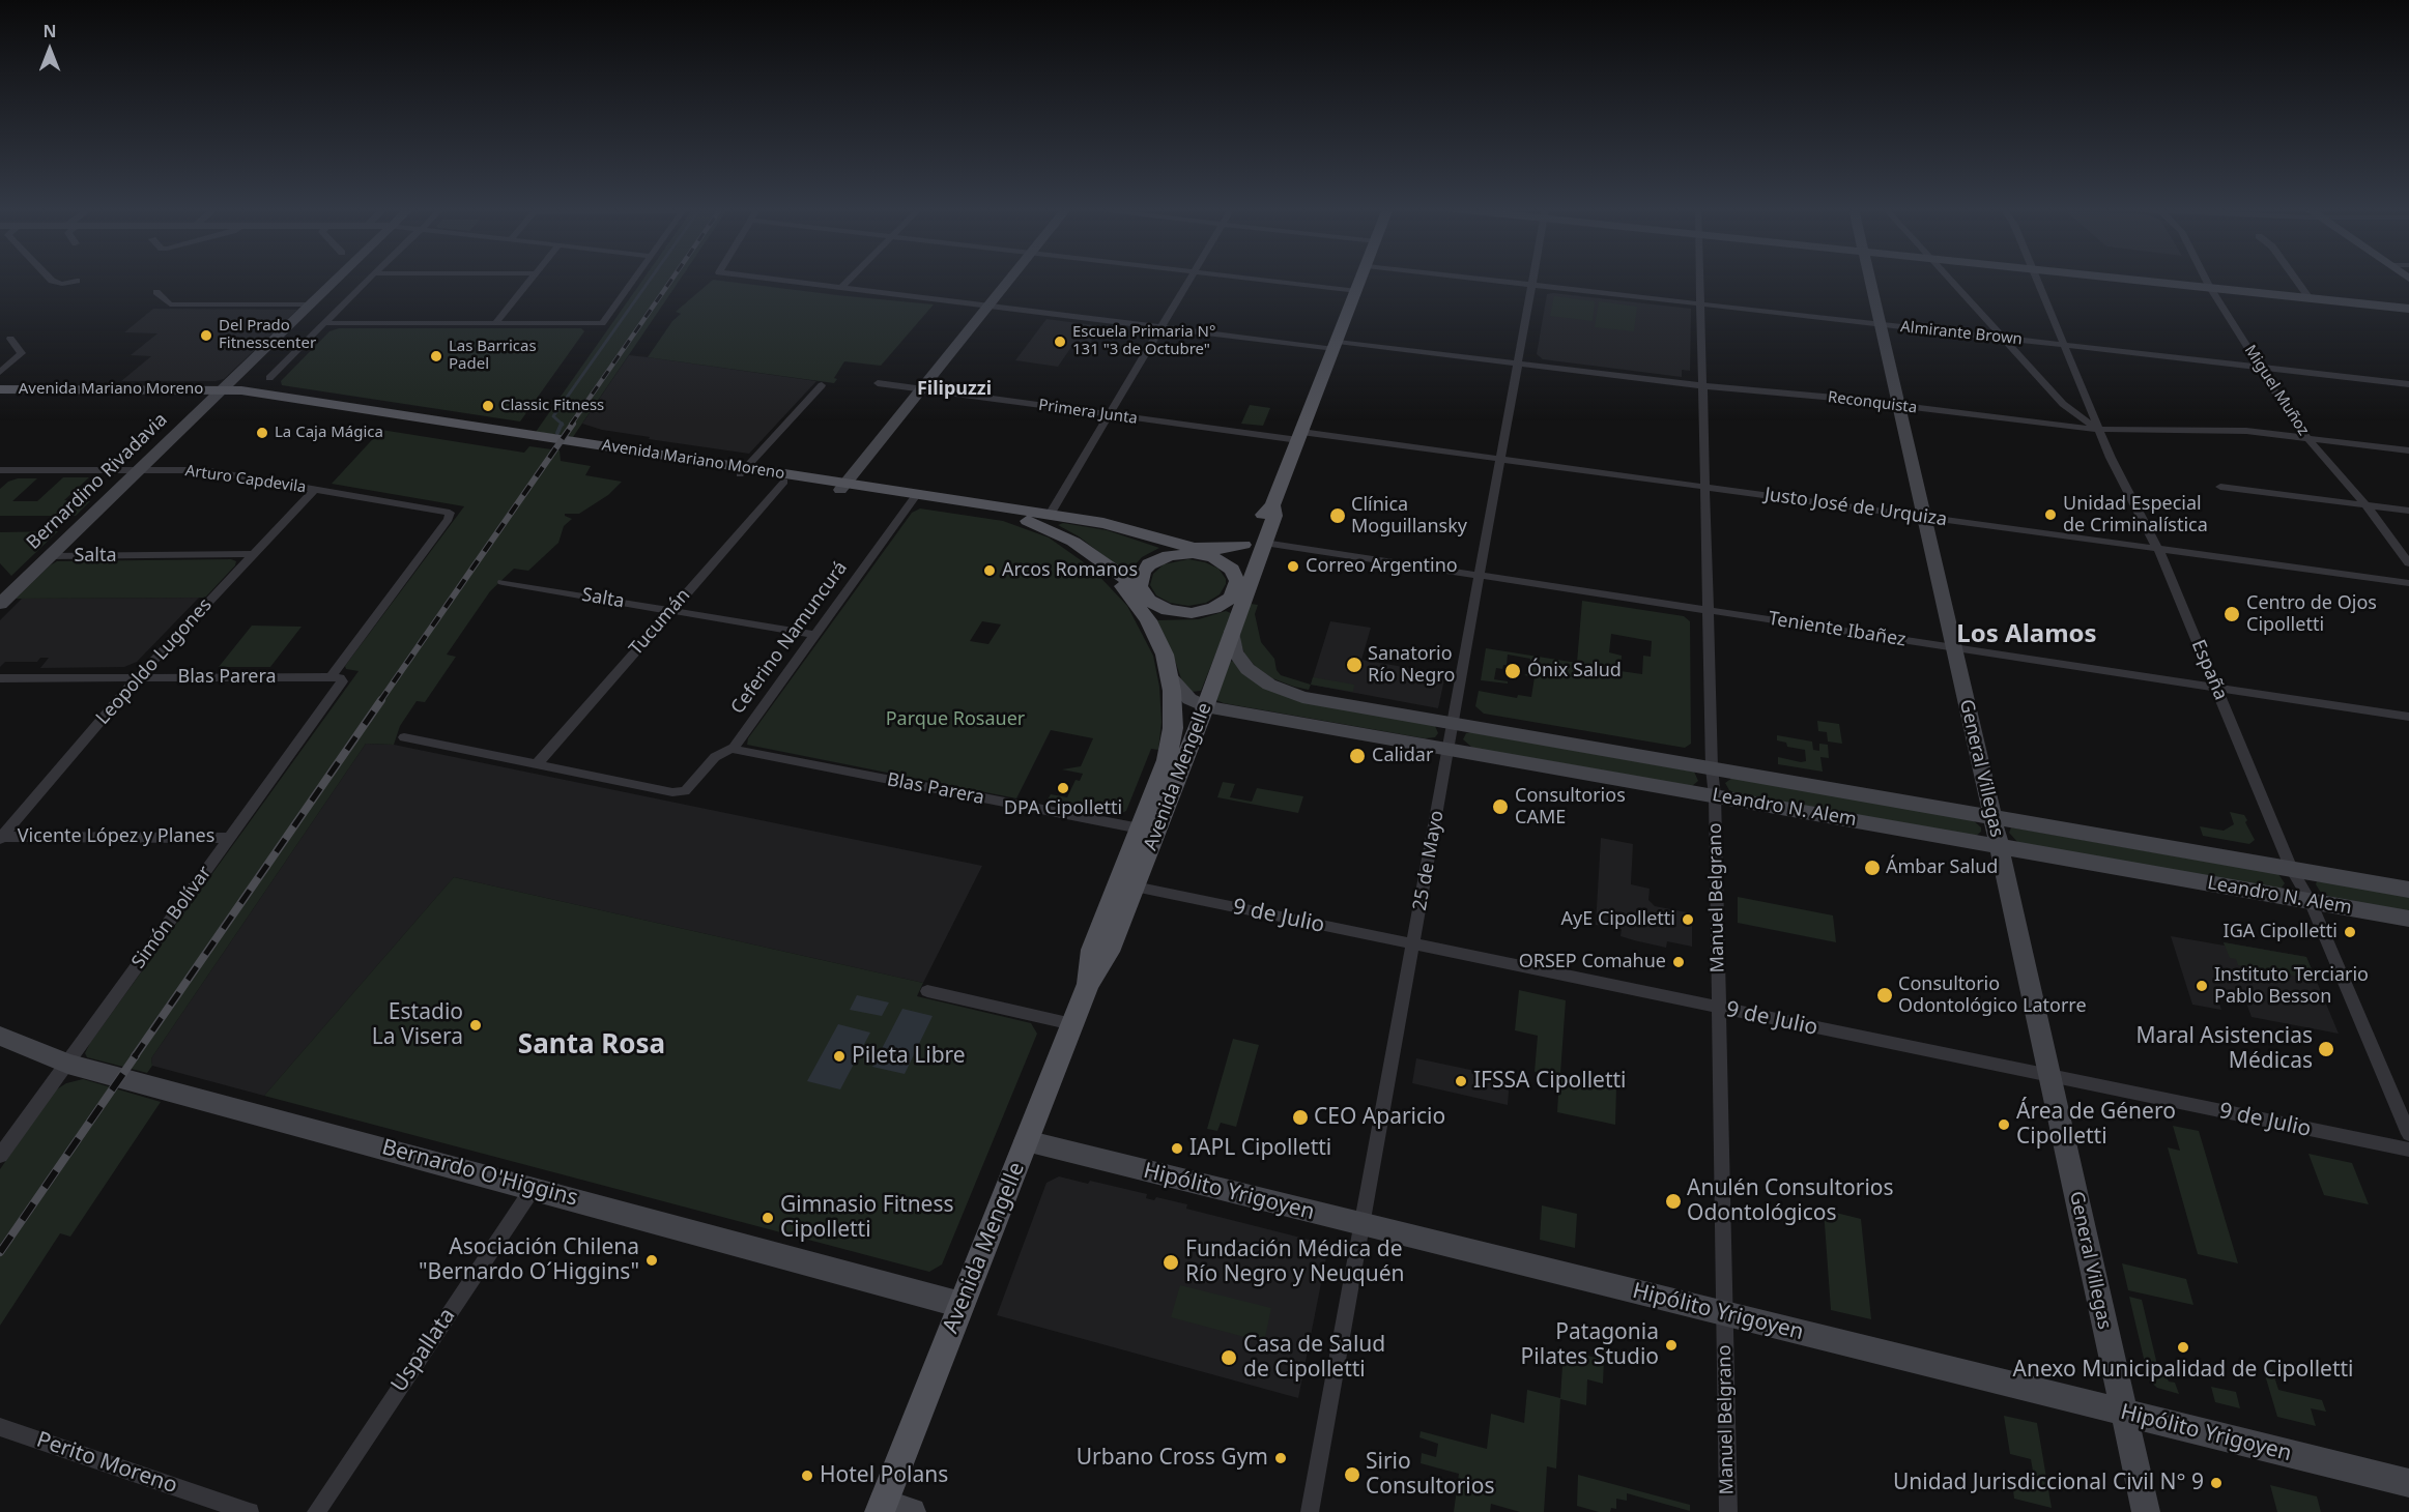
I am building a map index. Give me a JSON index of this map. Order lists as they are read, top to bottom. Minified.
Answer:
{"streets":{"main road":["Avenida Mariano Moreno","Avenida Mengelle"],"street":["Almirante Brown","Miguel Muñoz","Reconquista","Primera Junta","Arturo Capdevila","Bernardino Rivadavia","Justo José de Urquiza","Salta","Tucumán","Teniente Ibañez","Ceferino Namuncurá","Leopoldo Lugones","España","Blas Parera","General Villegas","Leandro N. Alem","Vicente López y Planes","25 de Mayo","Manuel Belgrano","9 de Julio","Simón Bolívar","Bernardo O'Higgins","Hipólito Yrigoyen","Uspallata","Perito Moreno"]},"crossings":[["Almirante Brown","Miguel Muñoz"],["Almirante Brown","España"],["Almirante Brown","General Villegas"],["Almirante Brown","25 de Mayo"],["Almirante Brown","Manuel Belgrano"],["Avenida Mariano Moreno","Bernardino Rivadavia"],["Avenida Mariano Moreno","Tucumán"],["Avenida Mariano Moreno","Ceferino Namuncurá"],["Avenida Mariano Moreno","Avenida Mengelle"],["Miguel Muñoz","Reconquista"],["Reconquista","España"],["Reconquista","General Villegas"],["Reconquista","Avenida Mengelle"],["Reconquista","25 de Mayo"],["Reconquista","Manuel Belgrano"],["Primera Junta","Justo José de Urquiza"],["Primera Junta","Avenida Mengelle"],["Arturo Capdevila","Bernardino Rivadavia"],["Arturo Capdevila","Leopoldo Lugones"],["Arturo Capdevila","Simón Bolívar"],["Bernardino Rivadavia","Salta"],["Justo José de Urquiza","España"],["Justo José de Urquiza","General Villegas"],["Justo José de Urquiza","Avenida Mengelle"],["Justo José de Urquiza","25 de Mayo"],["Justo José de Urquiza","Manuel Belgrano"],["Salta","Tucumán"],["Salta","Ceferino Namuncurá"],["Salta","Leopoldo Lugones"],["Tucumán","Ceferino Namuncurá"],["Teniente Ibañez","España"],["Teniente Ibañez","General Villegas"],["Teniente Ibañez","Avenida Mengelle"],["Teniente Ibañez","25 de Mayo"],["Teniente Ibañez","Manuel Belgrano"],["Ceferino Namuncurá","Blas Parera"],["Leopoldo Lugones","Blas Parera"],["Leopoldo Lugones","Vicente López y Planes"],["España","Leandro N. Alem"],["Blas Parera","Avenida Mengelle"],["Blas Parera","Simón Bolívar"],["General Villegas","Leandro N. Alem"],["General Villegas","9 de Julio"],["General Villegas","Hipólito Yrigoyen"],["Avenida Mengelle","Leandro N. Alem"],["Avenida Mengelle","9 de Julio"],["Avenida Mengelle","Bernardo O'Higgins"],["Avenida Mengelle","Hipólito Yrigoyen"],["Leandro N. Alem","25 de Mayo"],["Leandro N. Alem","Manuel Belgrano"],["Vicente López y Planes","Simón Bolívar"],["25 de Mayo","9 de Julio"],["25 de Mayo","Hipólito Yrigoyen"],["Manuel Belgrano","9 de Julio"],["Manuel Belgrano","Hipólito Yrigoyen"],["Simón Bolívar","Bernardo O'Higgins"],["Bernardo O'Higgins","Uspallata"]],"districts":["Filipuzzi","Los Alamos","Santa Rosa"],"parks":["Parque Rosauer"],"places":["Del Prado Fitnesscenter","Escuela Primaria N° 131 \"3 de Octubre\"","Las Barricas Padel","Classic Fitness","La Caja Mágica","Unidad Especial de Criminalística","Clínica Moguillansky","Correo Argentino","Arcos Romanos","Centro de Ojos Cipolletti","Sanatorio Río Negro","Ónix Salud","Calidar","DPA Cipolletti","Consultorios CAME","Ámbar Salud","AyE Cipolletti","IGA Cipolletti","ORSEP Comahue","Instituto Terciario Pablo Besson","Consultorio Odontológico Latorre","Estadio La Visera","Maral Asistencias Médicas","Pileta Libre","IFSSA Cipolletti","CEO Aparicio","Área de Género Cipolletti","IAPL Cipolletti","Anulén Consultorios Odontológicos","Gimnasio Fitness Cipolletti","Asociación Chilena \"Bernardo O´Higgins\"","Fundación Médica de Río Negro y Neuquén","Patagonia Pilates Studio","Anexo Municipalidad de Cipolletti","Casa de Salud de Cipolletti","Urbano Cross Gym","Sirio Consultorios","Hotel Polans","Unidad Jurisdiccional Civil N° 9"],"north":"top"}
